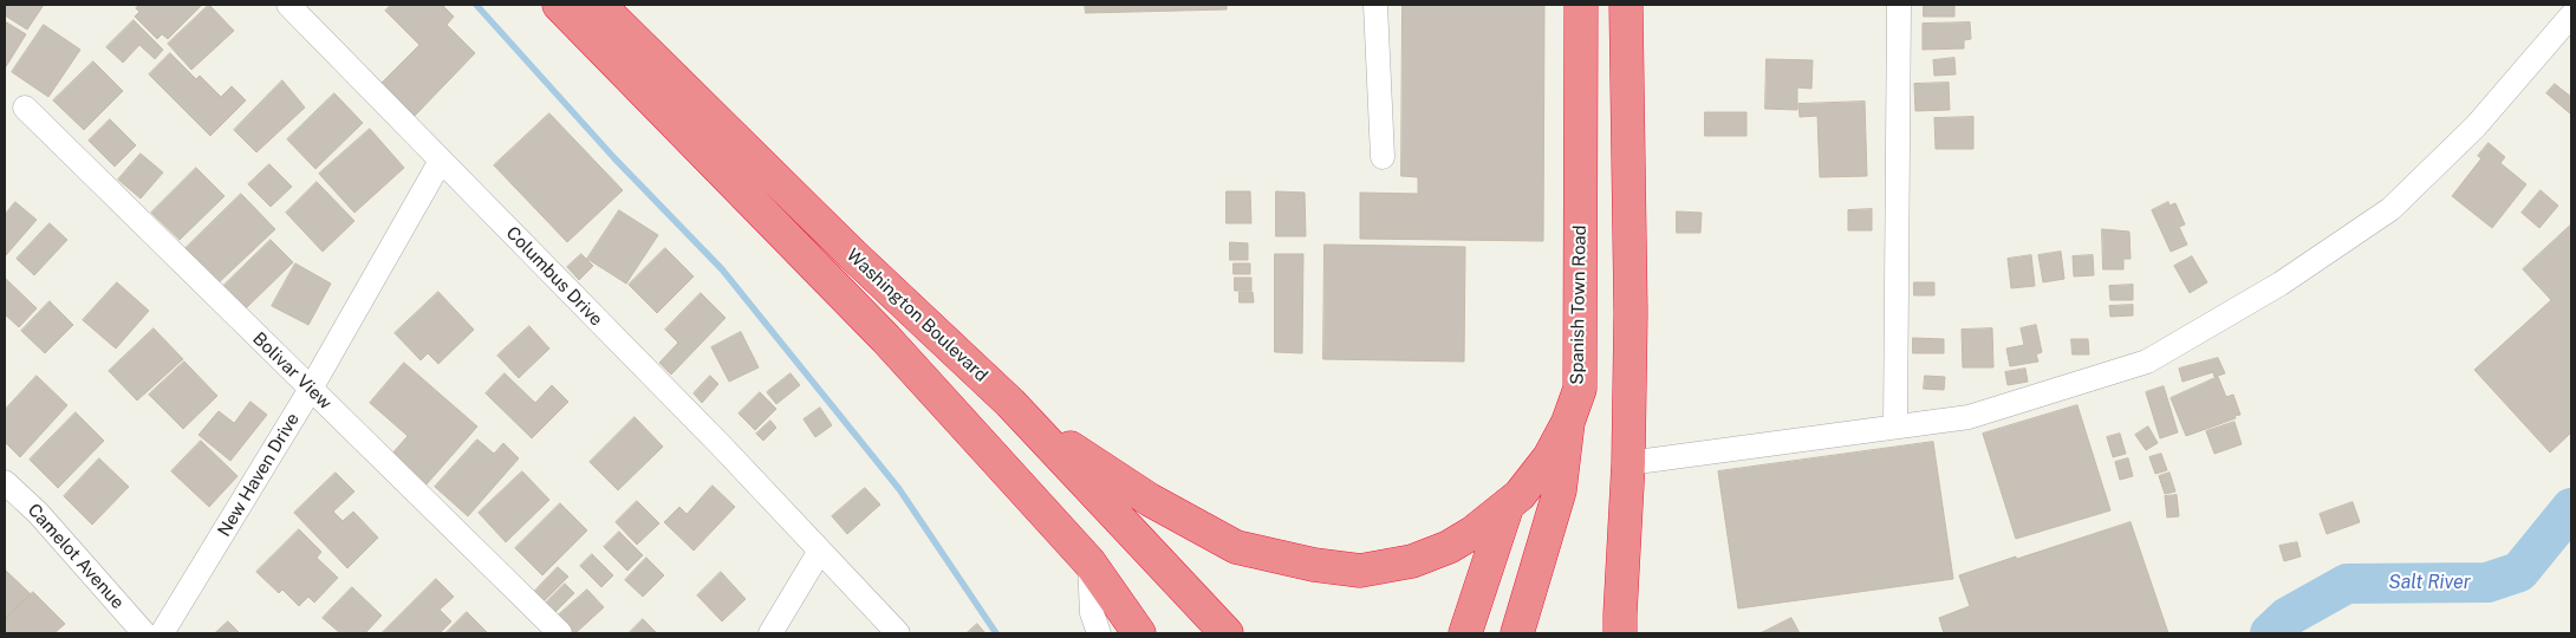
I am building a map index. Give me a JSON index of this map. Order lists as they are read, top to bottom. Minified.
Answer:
{"streets":{"highway":["Spanish Town Road","Washington Boulevard"],"street":["Columbus Drive","Bolivar View","New Haven Drive","Camelot Avenue"]},"crossings":[["Columbus Drive","New Haven Drive"],["Bolivar View","New Haven Drive"]],"water":["Salt River"]}
